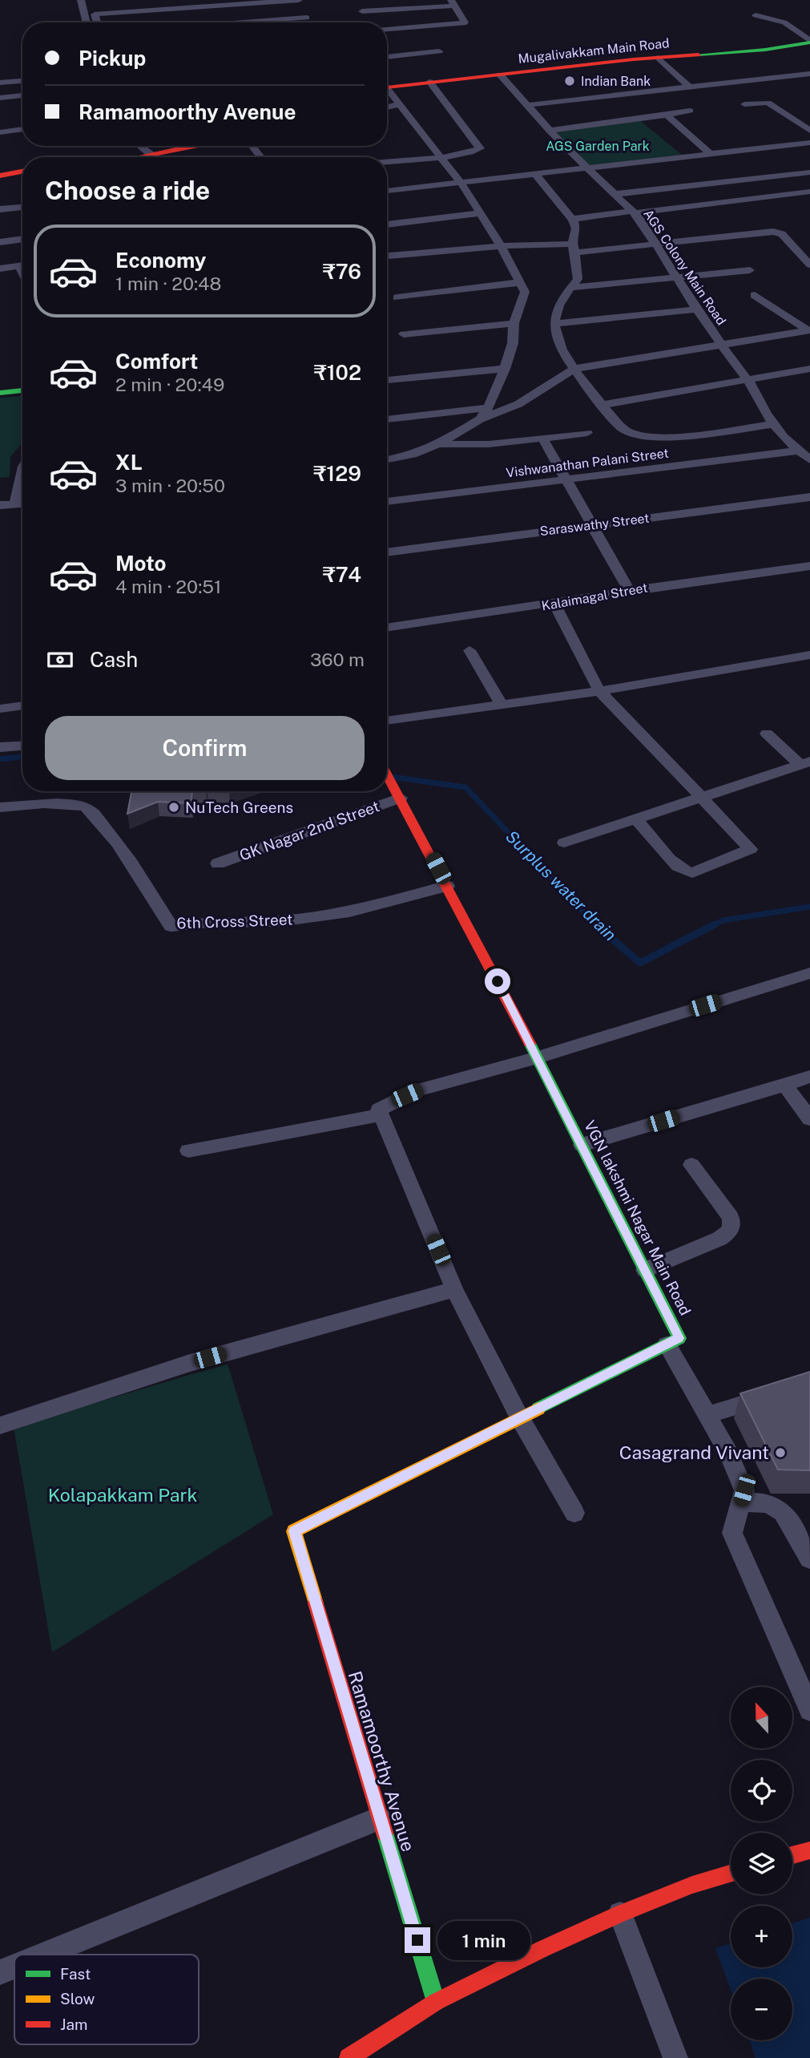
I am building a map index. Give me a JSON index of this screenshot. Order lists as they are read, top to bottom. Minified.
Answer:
{"streets":{"street":["Mugalivakkam Main Road","AGS Colony Main Road","Vishwanathan Palani Street","Saraswathy Street","Kalaimagal Street","GK Nagar 2nd Street","6th Cross Street","VGN lakshmi Nagar Main Road","Ramamoorthy Avenue"]},"crossings":[["Mugalivakkam Main Road","AGS Colony Main Road"],["AGS Colony Main Road","Vishwanathan Palani Street"],["GK Nagar 2nd Street","VGN lakshmi Nagar Main Road"],["6th Cross Street","VGN lakshmi Nagar Main Road"]],"water":["Surplus water drain"],"parks":["AGS Garden Park","Kolapakkam Park"],"places":["Indian Bank","NuTech Greens","Casagrand Vivant"],"legend":["Fast","Slow","Jam"],"north":"top","page":{"banner":["Pickup","Ramamoorthy Avenue"],"heading":"Choose a ride","list":[{"name":"Economy","note":"1 min · 20:48","value":"₹76"},{"name":"Comfort","note":"2 min · 20:49","value":"₹102"},{"name":"XL","note":"3 min · 20:50","value":"₹129"},{"name":"Moto","note":"4 min · 20:51","value":"₹74"}],"pay":["Cash","360 m"],"buttons":"Confirm","map_buttons":["+","−"],"bubble":"1 min"}}
